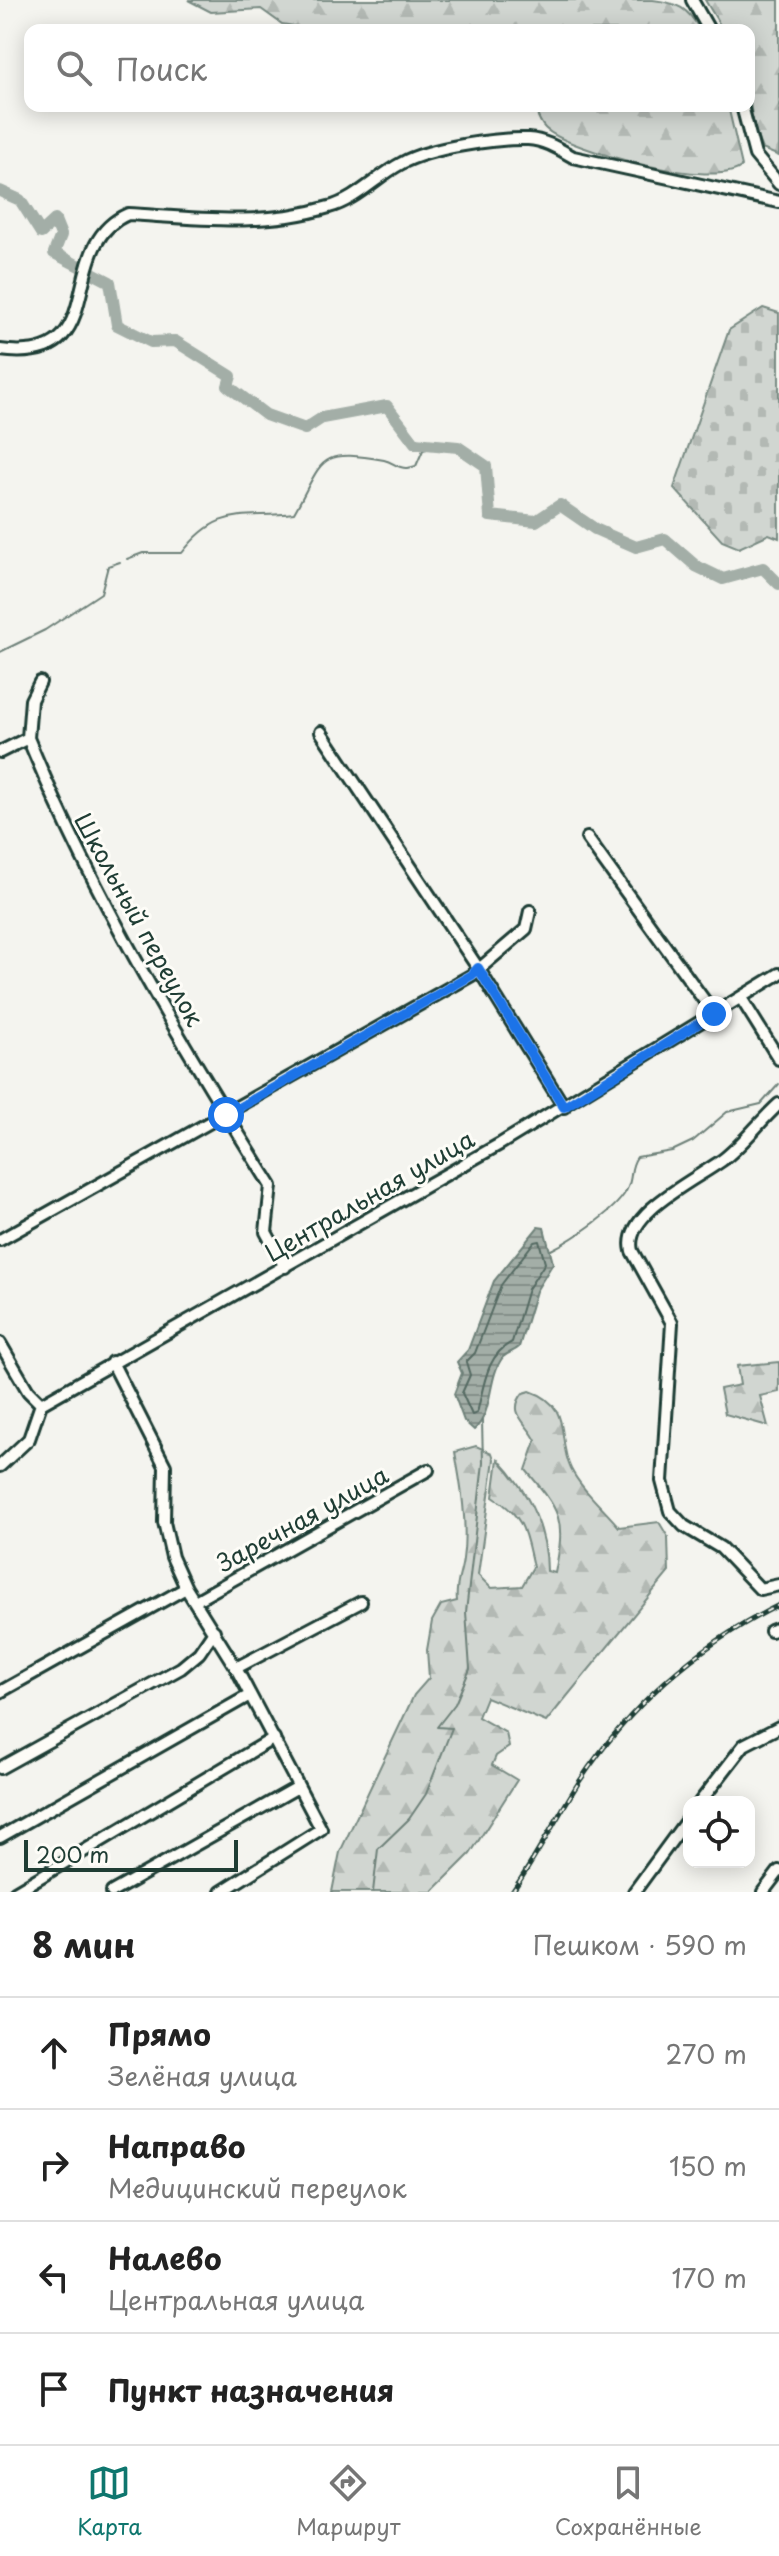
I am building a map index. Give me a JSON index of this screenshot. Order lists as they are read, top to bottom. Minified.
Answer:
{"streets":{"street":["Школьный переулок","Центральная улица","Заречная улица"]},"crossings":[["Школьный переулок","Центральная улица"]],"scale_bar":"200 m","page":{"search":"Поиск","scale":"200 m","heading":["8 мин","Пешком · 590 m"],"list":[["Прямо","Зелёная улица","270 m"],["Направо","Медицинский переулок","150 m"],["Налево","Центральная улица","170 m"],"Пункт назначения"],"nav":["Карта","Маршрут","Сохранённые"]}}
